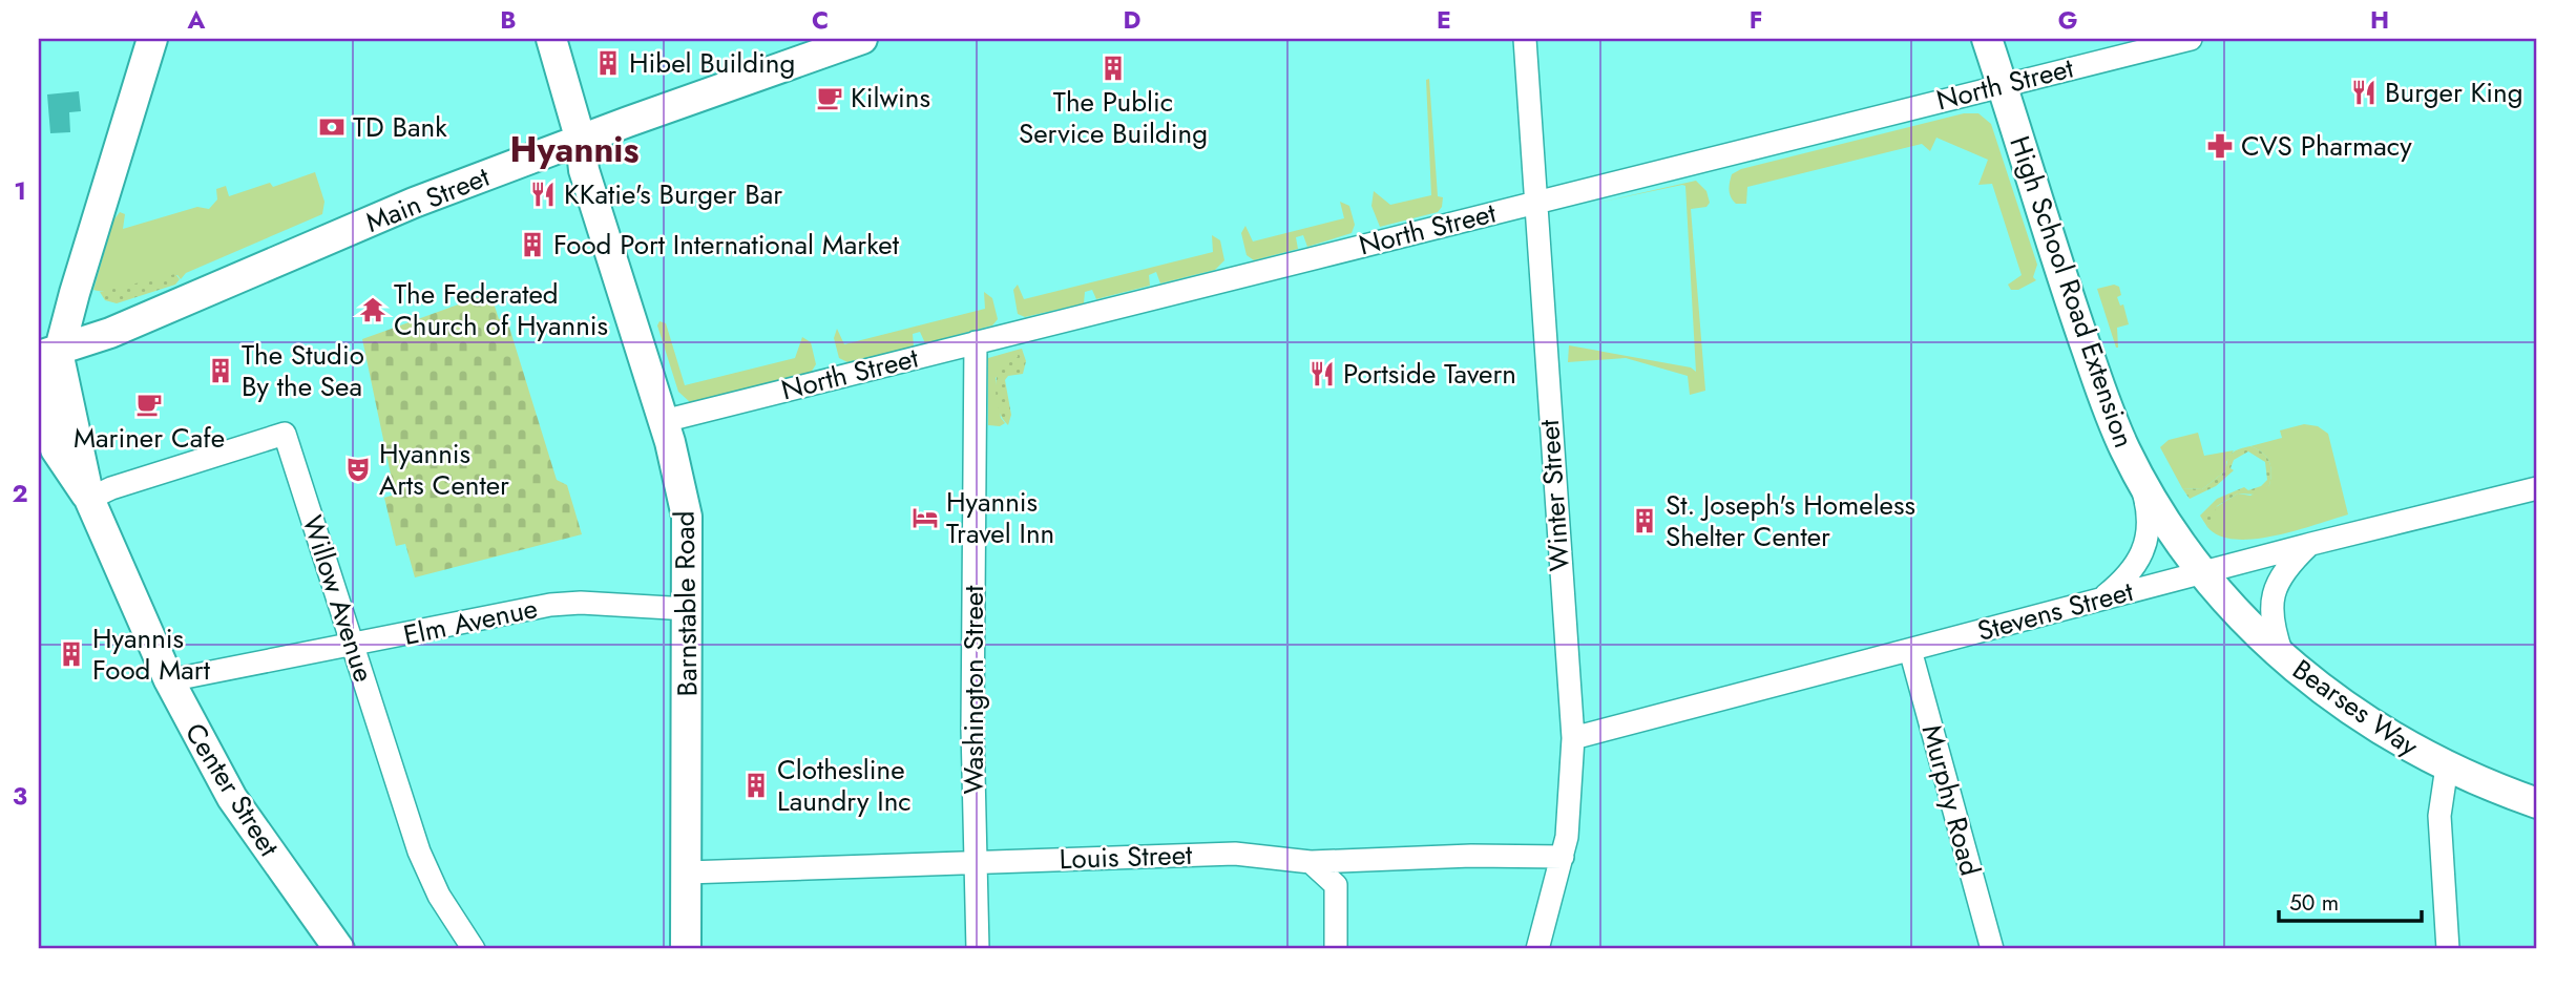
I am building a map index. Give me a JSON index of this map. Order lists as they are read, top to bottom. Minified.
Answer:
{"streets":{"main road":["Main Street","High School Road Extension","Barnstable Road","Bearses Way","Center Street"],"street":["North Street","Winter Street","Willow Avenue","Stevens Street","Elm Avenue","Washington Street","Murphy Road","Louis Street"]},"crossings":[["North Street","High School Road Extension"],["North Street","Winter Street"],["North Street","Barnstable Road"],["North Street","Washington Street"],["Main Street","Barnstable Road"],["Main Street","Center Street"],["High School Road Extension","Stevens Street"],["High School Road Extension","Bearses Way"],["Winter Street","Stevens Street"],["Winter Street","Louis Street"],["Willow Avenue","Elm Avenue"],["Willow Avenue","Center Street"],["Barnstable Road","Elm Avenue"],["Barnstable Road","Louis Street"],["Stevens Street","Bearses Way"],["Stevens Street","Murphy Road"],["Elm Avenue","Center Street"],["Washington Street","Louis Street"]],"districts":["Hyannis"],"places":{"building":["Hibel Building","The Public Service Building","Food Port International Market","The Studio By the Sea","St. Joseph's Homeless Shelter Center","Hyannis Food Mart","Clothesline Laundry Inc"],"restaurant":["Burger King","KKatie's Burger Bar","Portside Tavern"],"cafe":["Kilwins","Mariner Cafe"],"bank":["TD Bank"],"pharmacy":["CVS Pharmacy"],"temple":["The Federated Church of Hyannis"],"theatre":["Hyannis Arts Center"],"hotel":["Hyannis Travel Inn"]},"scale_bar":"50 m","grid":{"columns":["A","B","C","D","E","F","G","H"],"rows":["1","2","3"]}}
